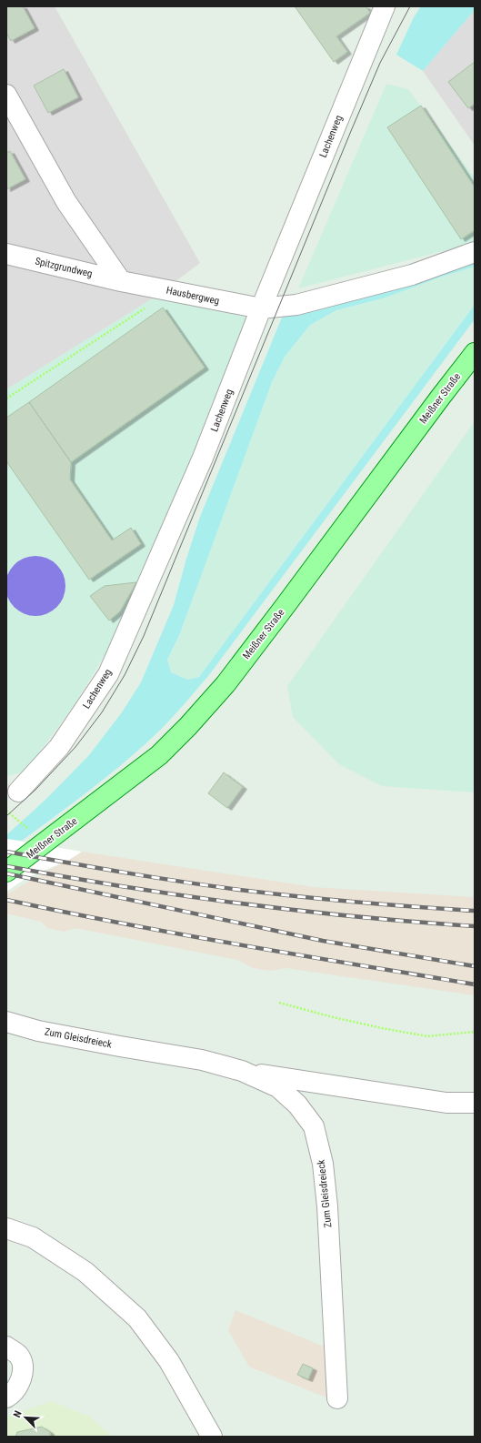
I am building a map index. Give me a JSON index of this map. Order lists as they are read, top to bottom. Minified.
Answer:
{"streets":{"main road":["Meißner Straße"],"street":["Lachenweg","Spitzgrundweg","Hausbergweg","Zum Gleisdreieck"]},"crossings":[["Lachenweg","Hausbergweg"],["Spitzgrundweg","Hausbergweg"]],"north":"top left"}
